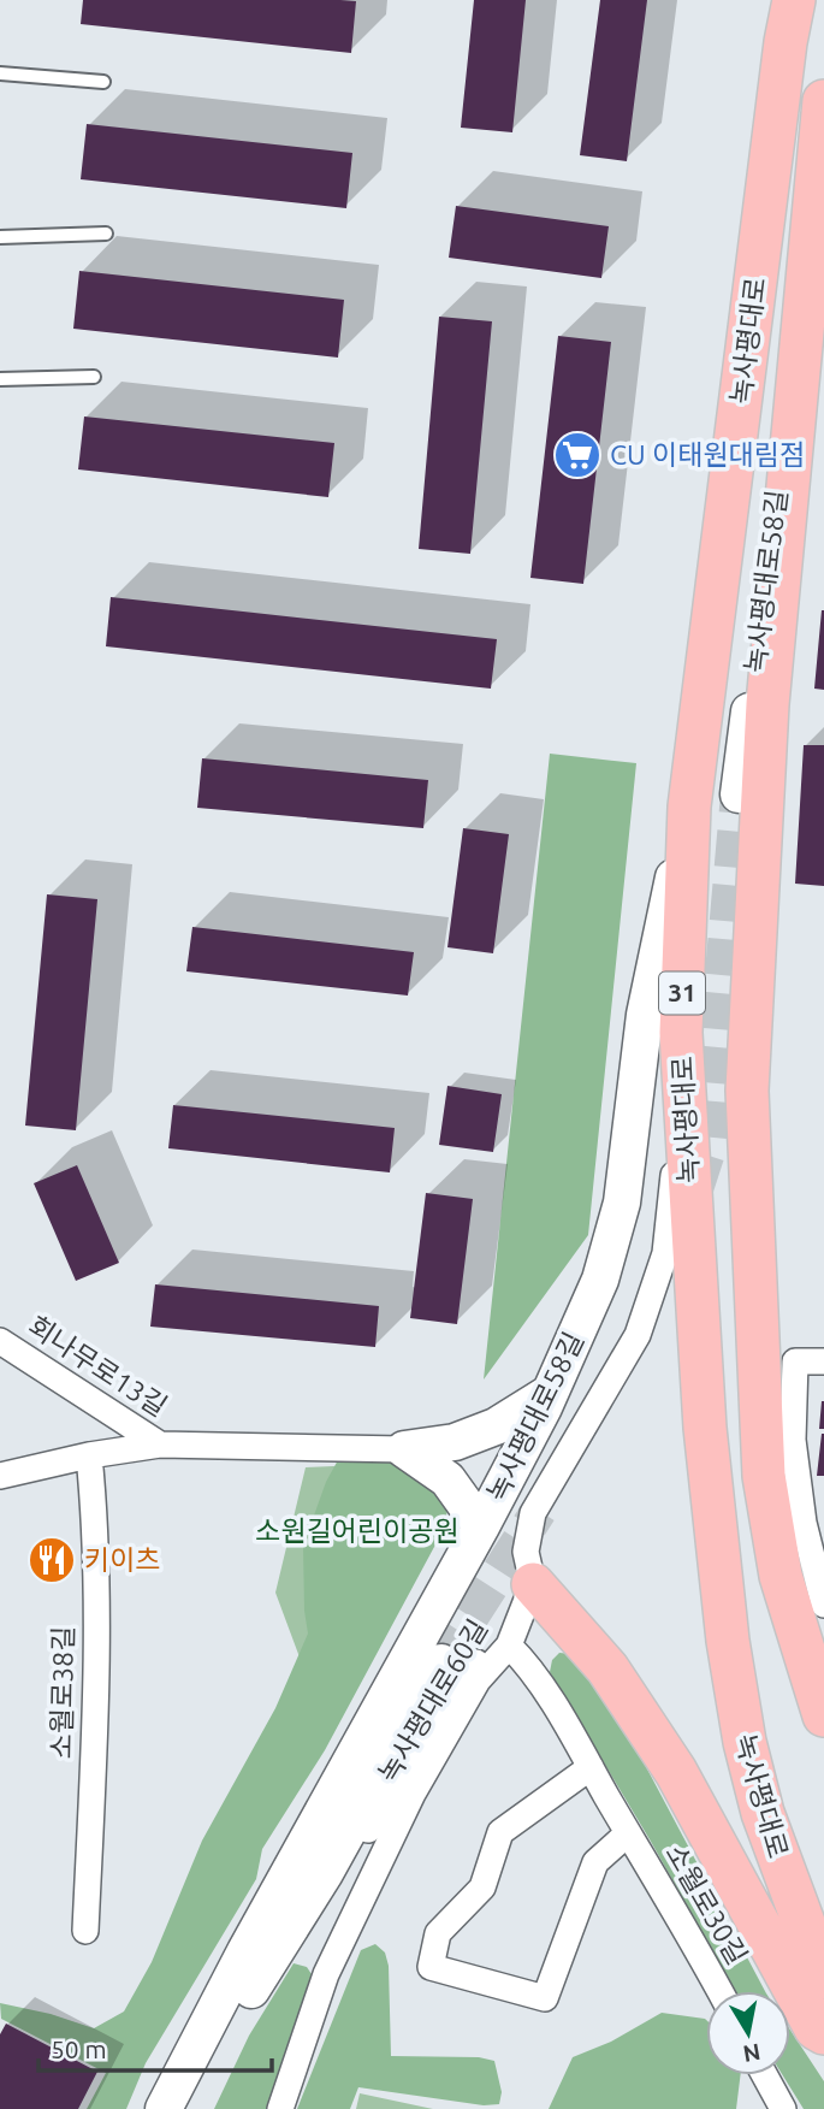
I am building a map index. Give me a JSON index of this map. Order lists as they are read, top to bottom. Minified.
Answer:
{"streets":{"main road":["녹사평대로","녹사평대로58길","31"],"street":["회나무로13길","소월로38길","녹사평대로60길","소월로30길"]},"crossings":[["녹사평대로","녹사평대로58길"],["녹사평대로","녹사평대로60길"],["녹사평대로60길","소월로30길"]],"parks":["소원길어린이공원"],"places":{"supermarket":["CU 이태원대림점"],"restaurant":["키이츠"]},"scale_bar":"50 m","north":"bottom"}
